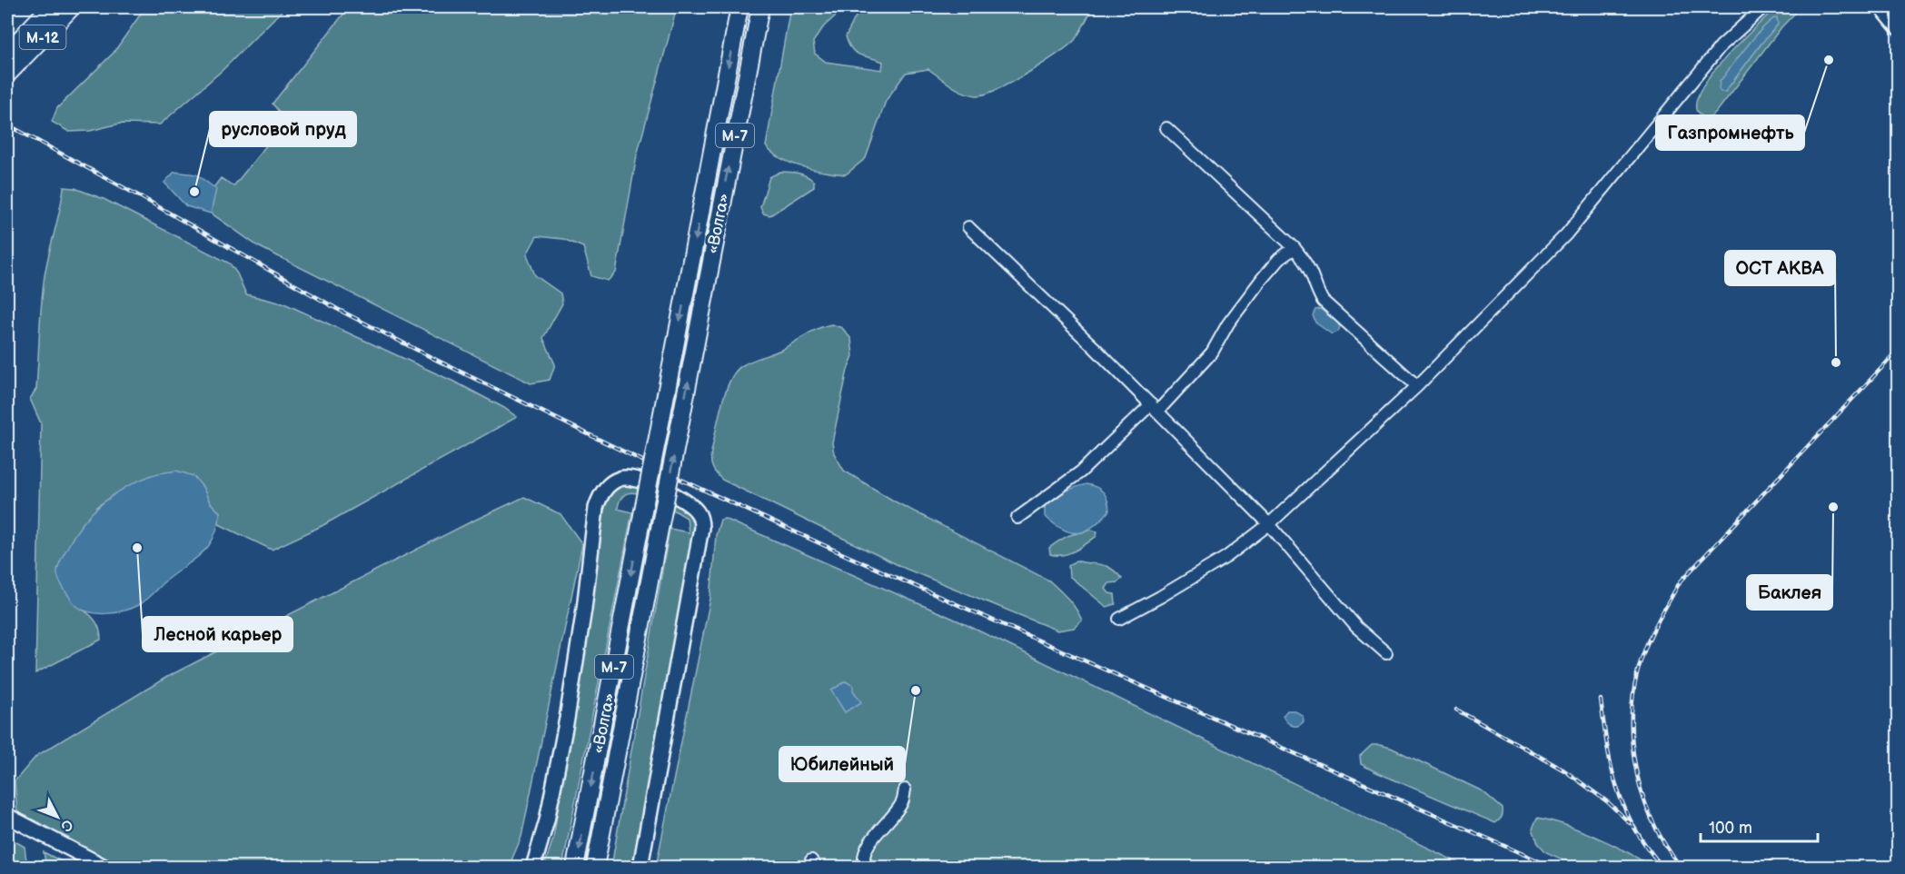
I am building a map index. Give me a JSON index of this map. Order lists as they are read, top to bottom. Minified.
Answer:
{"streets":{"highway":["М-12","М-7","«Волга»"]},"places":["Газпромнефть","русловой пруд","ОСТ АКВА","Баклея","Лесной карьер","Юбилейный"],"scale_bar":"100 m","north":"bottom right"}
